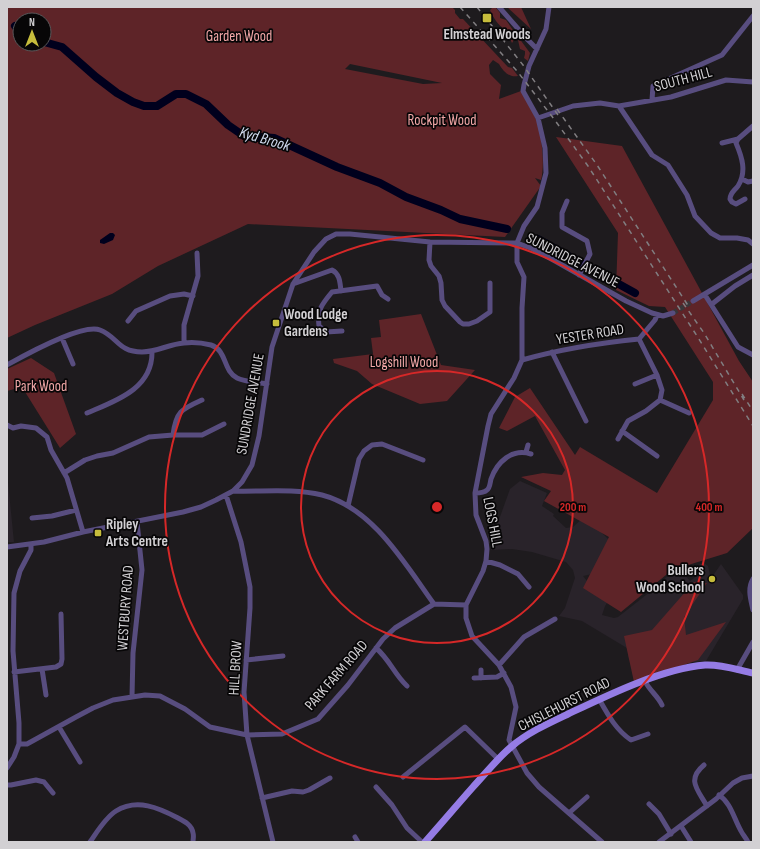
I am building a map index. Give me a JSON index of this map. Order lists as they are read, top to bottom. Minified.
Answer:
{"streets":{"main road":["CHISLEHURST ROAD"],"street":["SOUTH HILL","SUNDRIDGE AVENUE","YESTER ROAD","LOGS HILL","WESTBURY ROAD","HILL BROW","PARK FARM ROAD"]},"crossings":[["SUNDRIDGE AVENUE","YESTER ROAD"],["SUNDRIDGE AVENUE","LOGS HILL"],["SUNDRIDGE AVENUE","WESTBURY ROAD"],["SUNDRIDGE AVENUE","HILL BROW"],["YESTER ROAD","LOGS HILL"],["WESTBURY ROAD","PARK FARM ROAD"],["HILL BROW","PARK FARM ROAD"]],"water":["Kyd Brook"],"parks":["Garden Wood","Rockpit Wood","Logshill Wood","Park Wood"],"places":{"transit":["Elmstead Woods","Wood Lodge Gardens","Ripley Arts Centre"],"other":["Bullers Wood School"]},"north":"top","rings":["200 m","400 m"]}
